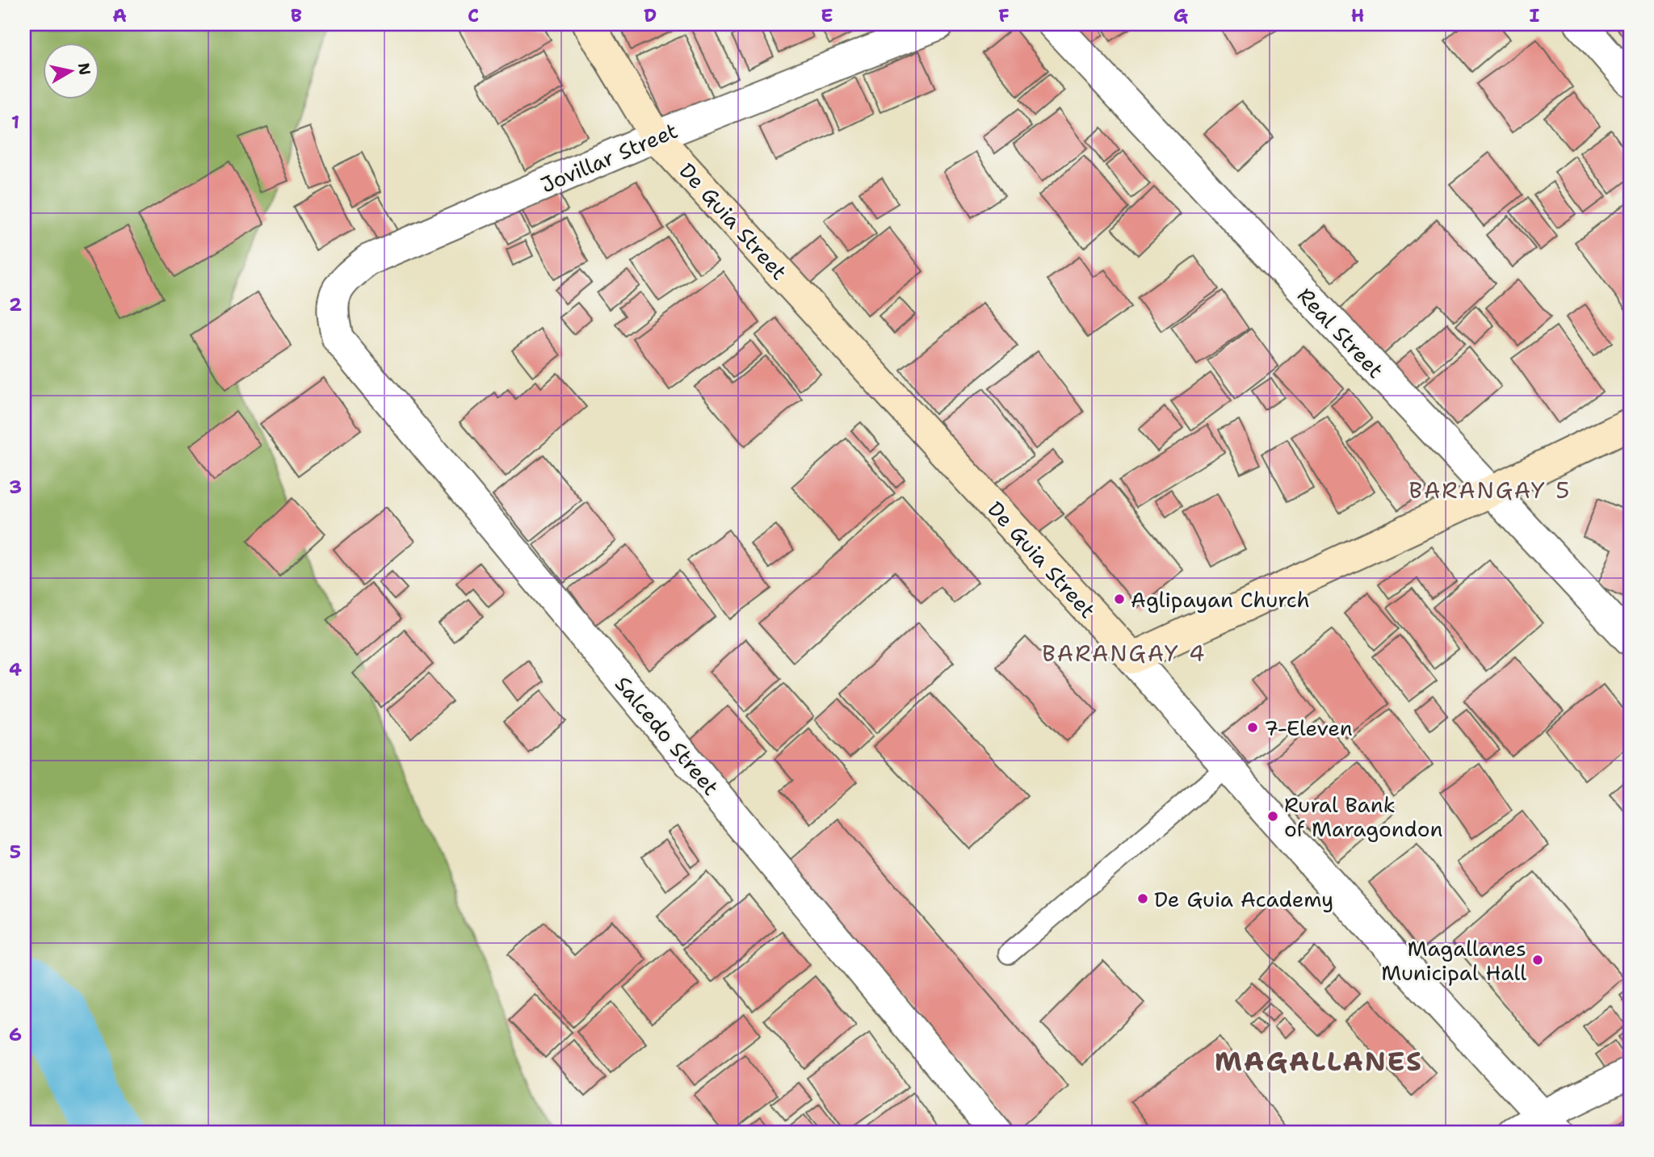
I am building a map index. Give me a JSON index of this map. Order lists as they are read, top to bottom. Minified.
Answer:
{"streets":{"main road":["De Guia Street"],"street":["Jovillar Street","Real Street","Salcedo Street"]},"crossings":[["Jovillar Street","De Guia Street"],["Jovillar Street","Salcedo Street"]],"districts":["BARANGAY 5","BARANGAY 4","MAGALLANES"],"places":["Aglipayan Church","7-Eleven","Rural Bank of Maragondon","De Guia Academy","Magallanes Municipal Hall"],"north":"right","grid":{"columns":["A","B","C","D","E","F","G","H","I"],"rows":["1","2","3","4","5","6"]}}
